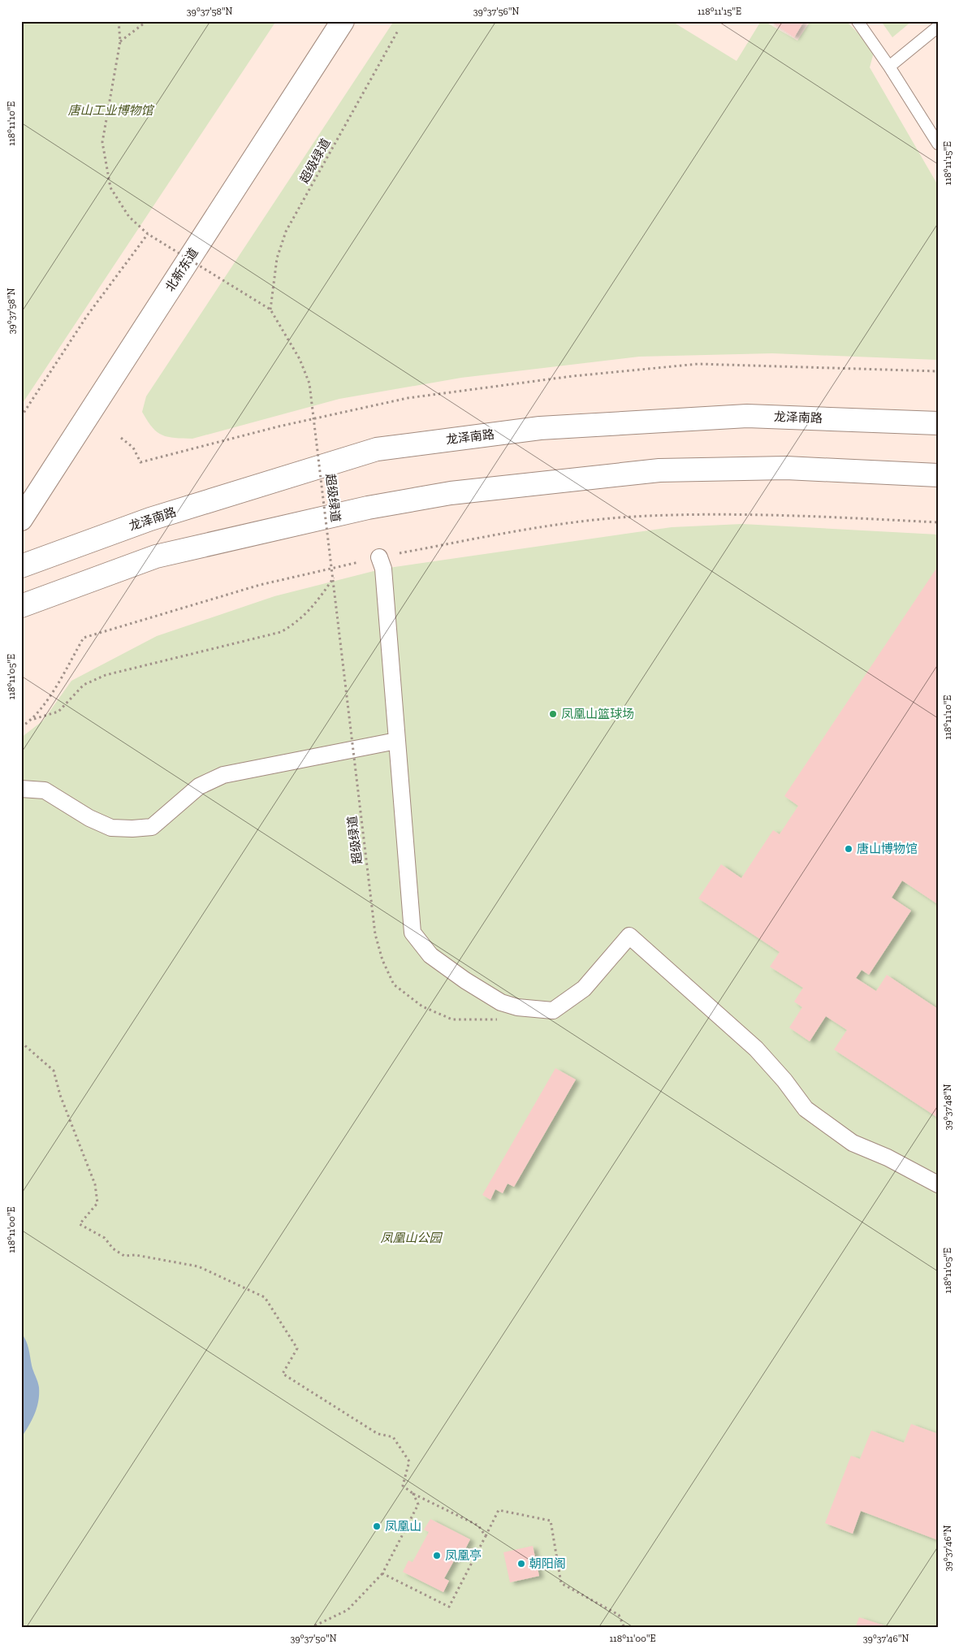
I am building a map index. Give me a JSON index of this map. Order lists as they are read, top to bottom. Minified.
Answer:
{"streets":{"main road":["北新东道","龙泽南路"],"path":["超级绿道"]},"parks":["唐山工业博物馆","凤凰山公园"],"places":["凤凰山篮球场","唐山博物馆","凤凰山","凤凰亭","朝阳阁"],"coordinates":["39°37'58\"N","39°37'56\"N","118°11'15\"E","118°11'10\"E","118°11'05\"E","39°37'48\"N","118°11'00\"E","39°37'46\"N","39°37'50\"N"]}
